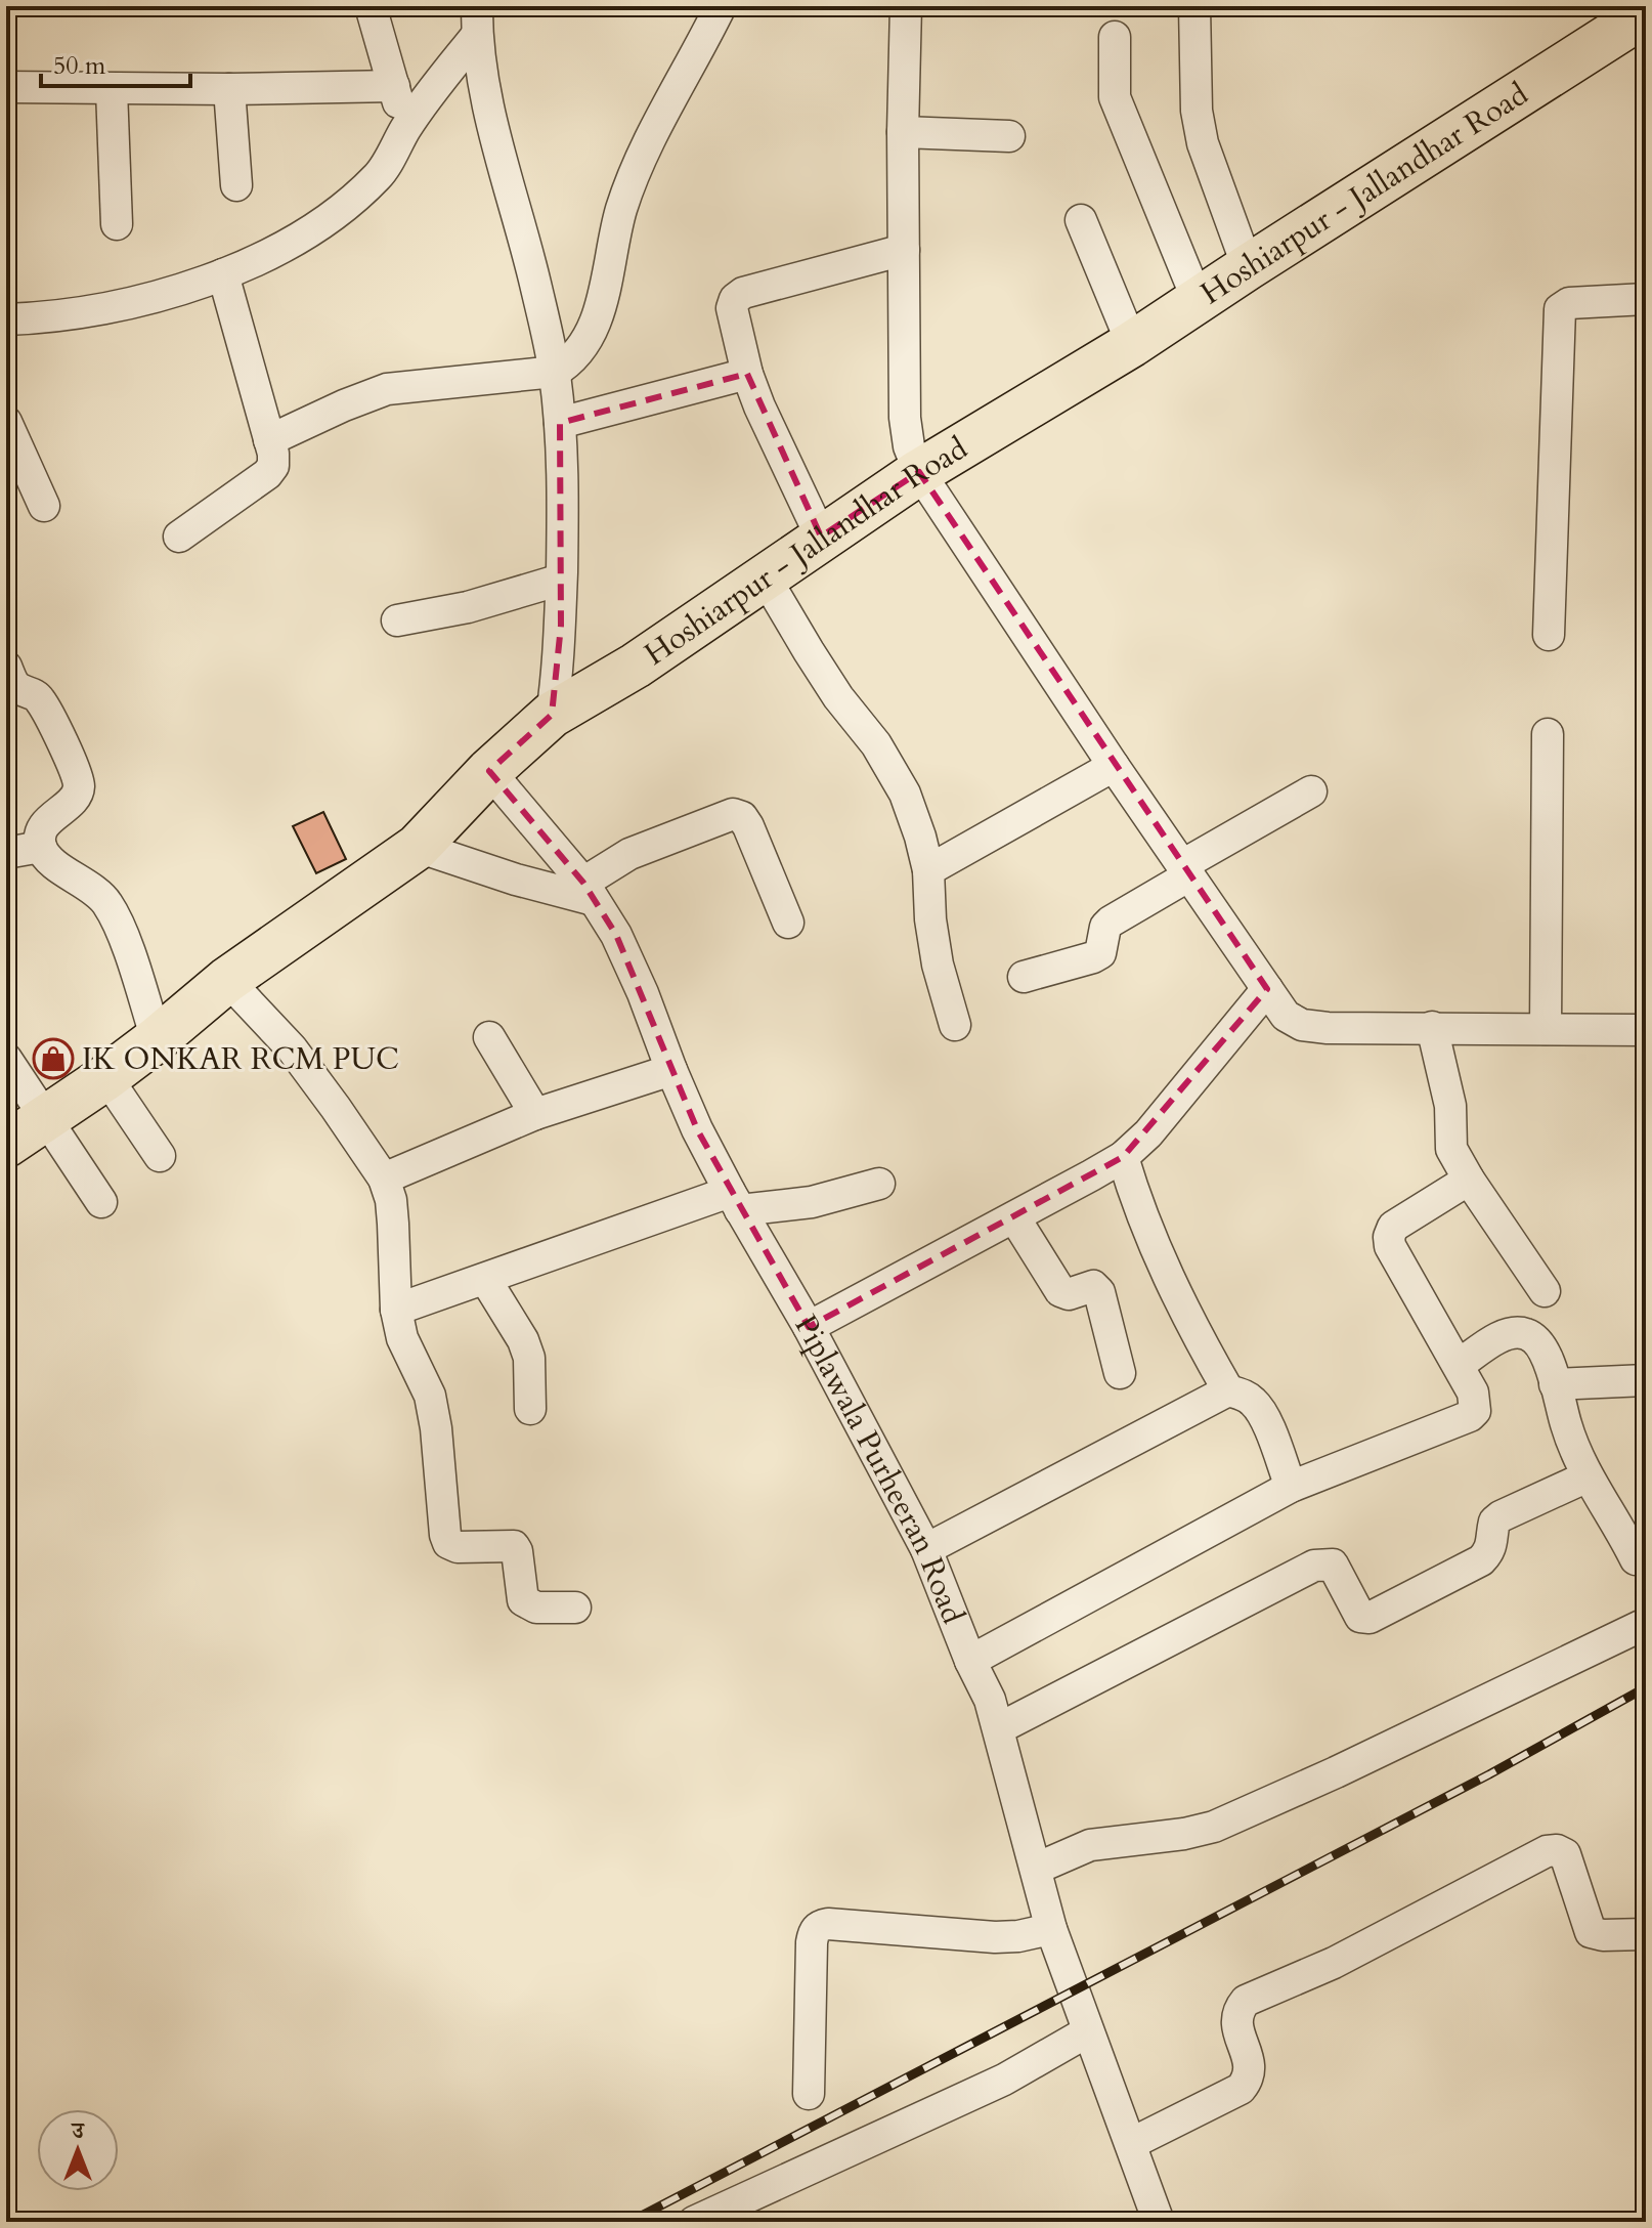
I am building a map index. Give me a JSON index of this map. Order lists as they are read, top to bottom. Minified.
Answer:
{"streets":{"highway":["Hoshiarpur - Jallandhar Road"],"street":["Piplawala Purheeran Road"]},"crossings":[["Hoshiarpur - Jallandhar Road","Piplawala Purheeran Road"]],"places":{"shop":["IK ONKAR RCM PUC"]},"scale_bar":"50 m","north":"top"}
